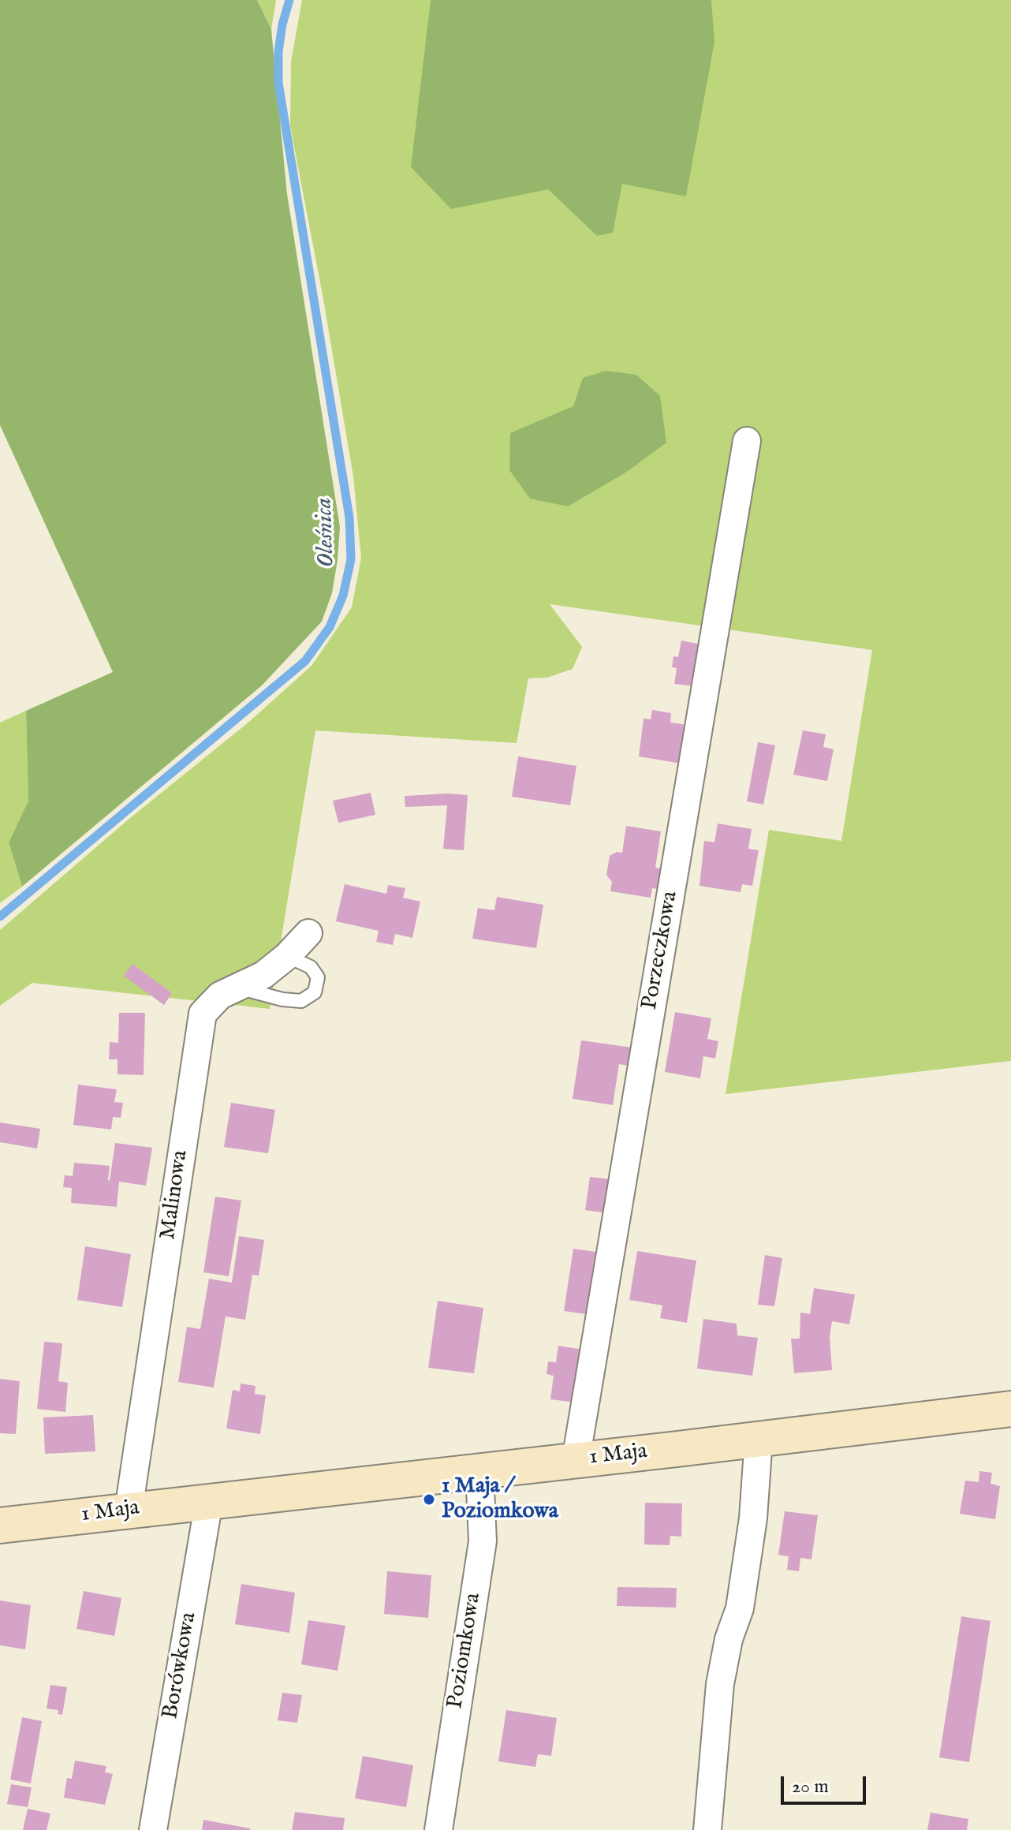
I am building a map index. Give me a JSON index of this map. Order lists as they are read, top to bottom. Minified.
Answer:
{"streets":{"street":["Porzeczkowa","Malinowa","1 Maja","Poziomkowa","Borówkowa"]},"crossings":[["Porzeczkowa","1 Maja"],["Malinowa","1 Maja"],["1 Maja","Poziomkowa"],["1 Maja","Borówkowa"]],"water":["Oleśnica"],"places":["1 Maja / Poziomkowa"],"scale_bar":"20 m"}
